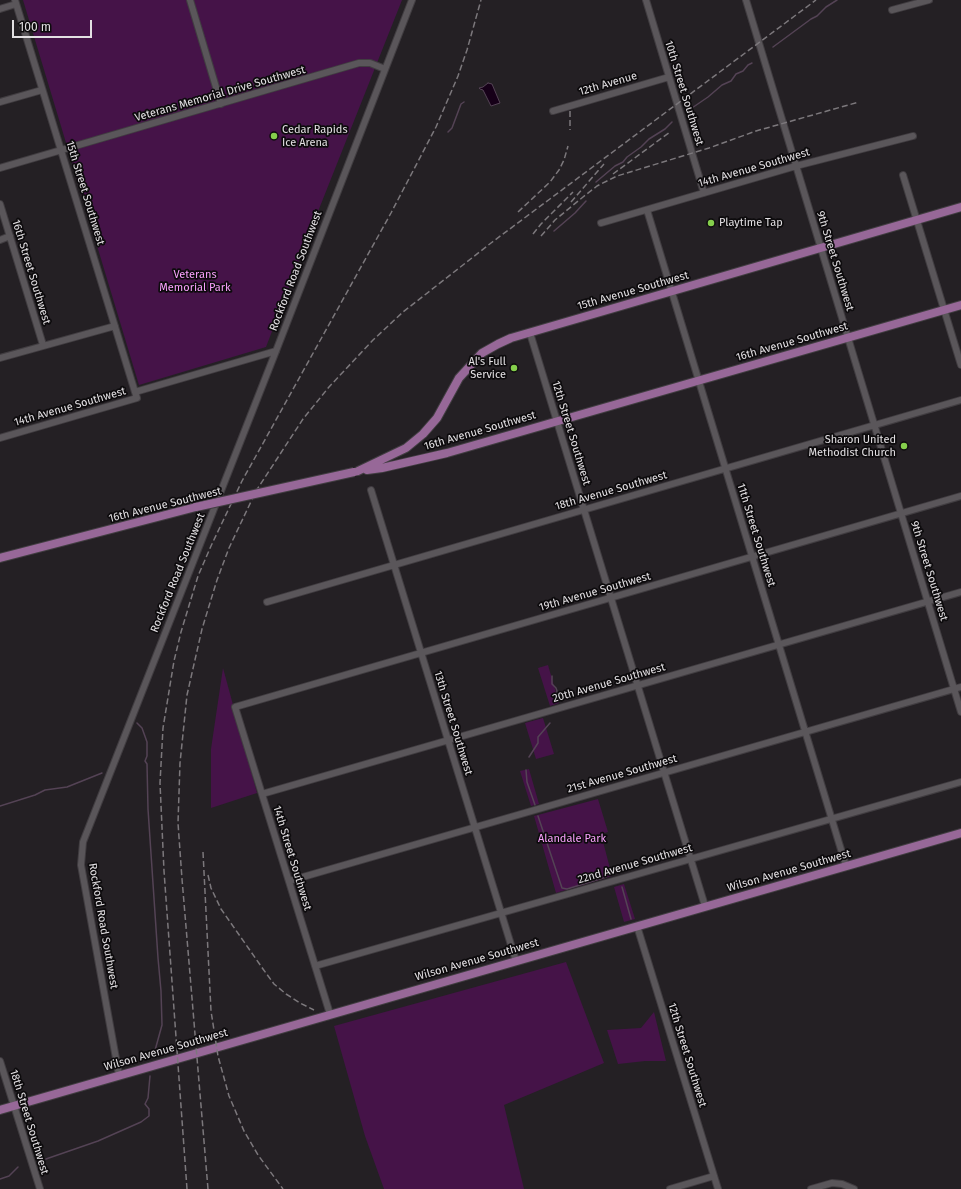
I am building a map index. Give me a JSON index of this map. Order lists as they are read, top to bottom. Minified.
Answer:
{"streets":{"main road":["15th Avenue Southwest","16th Avenue Southwest","Wilson Avenue Southwest"],"street":["12th Avenue","10th Street Southwest","Veterans Memorial Drive Southwest","14th Avenue Southwest","15th Street Southwest","9th Street Southwest","Rockford Road Southwest","16th Street Southwest","12th Street Southwest","18th Avenue Southwest","11th Street Southwest","19th Avenue Southwest","20th Avenue Southwest","13th Street Southwest","21st Avenue Southwest","14th Street Southwest","22nd Avenue Southwest","18th Street Southwest"]},"crossings":[["12th Avenue","10th Street Southwest"],["10th Street Southwest","14th Avenue Southwest"],["Veterans Memorial Drive Southwest","15th Street Southwest"],["Veterans Memorial Drive Southwest","Rockford Road Southwest"],["14th Avenue Southwest","15th Street Southwest"],["14th Avenue Southwest","9th Street Southwest"],["14th Avenue Southwest","Rockford Road Southwest"],["14th Avenue Southwest","11th Street Southwest"],["9th Street Southwest","15th Avenue Southwest"],["9th Street Southwest","16th Avenue Southwest"],["9th Street Southwest","18th Avenue Southwest"],["9th Street Southwest","19th Avenue Southwest"],["9th Street Southwest","20th Avenue Southwest"],["9th Street Southwest","21st Avenue Southwest"],["Rockford Road Southwest","Wilson Avenue Southwest"],["15th Avenue Southwest","16th Avenue Southwest"],["15th Avenue Southwest","12th Street Southwest"],["15th Avenue Southwest","11th Street Southwest"],["16th Avenue Southwest","12th Street Southwest"],["16th Avenue Southwest","11th Street Southwest"],["12th Street Southwest","18th Avenue Southwest"],["12th Street Southwest","19th Avenue Southwest"],["12th Street Southwest","20th Avenue Southwest"],["12th Street Southwest","21st Avenue Southwest"],["12th Street Southwest","22nd Avenue Southwest"],["12th Street Southwest","Wilson Avenue Southwest"],["18th Avenue Southwest","11th Street Southwest"],["18th Avenue Southwest","13th Street Southwest"],["11th Street Southwest","19th Avenue Southwest"],["11th Street Southwest","20th Avenue Southwest"],["11th Street Southwest","21st Avenue Southwest"],["11th Street Southwest","22nd Avenue Southwest"],["11th Street Southwest","Wilson Avenue Southwest"],["19th Avenue Southwest","13th Street Southwest"],["19th Avenue Southwest","14th Street Southwest"],["20th Avenue Southwest","13th Street Southwest"],["20th Avenue Southwest","14th Street Southwest"],["13th Street Southwest","21st Avenue Southwest"],["13th Street Southwest","22nd Avenue Southwest"],["13th Street Southwest","Wilson Avenue Southwest"],["21st Avenue Southwest","14th Street Southwest"],["14th Street Southwest","22nd Avenue Southwest"],["14th Street Southwest","Wilson Avenue Southwest"],["Wilson Avenue Southwest","18th Street Southwest"]],"parks":["Veterans Memorial Park","Alandale Park"],"places":["Cedar Rapids Ice Arena","Playtime Tap","Al's Full Service","Sharon United Methodist Church"],"scale_bar":"100 m"}
